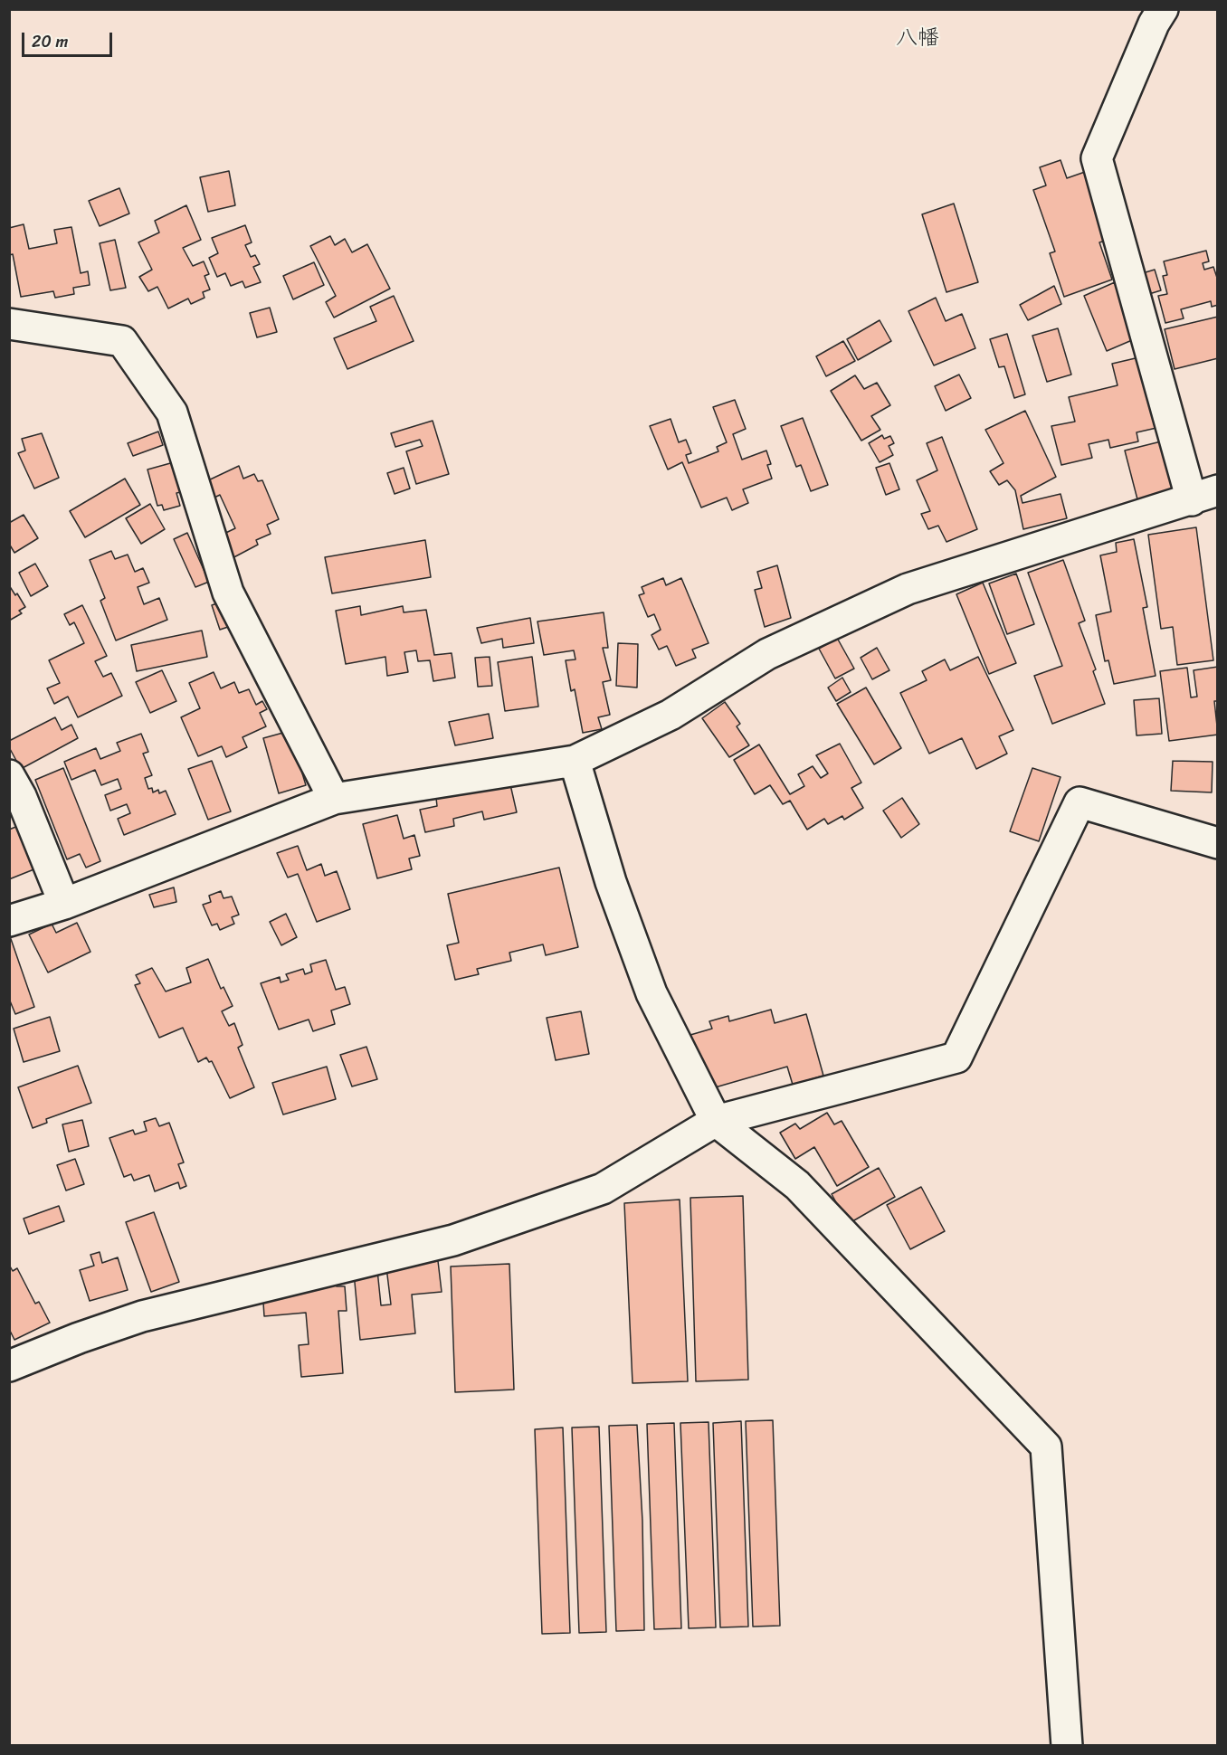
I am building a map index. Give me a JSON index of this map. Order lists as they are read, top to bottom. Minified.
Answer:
{"districts":["八幡"],"scale_bar":"20 m"}
